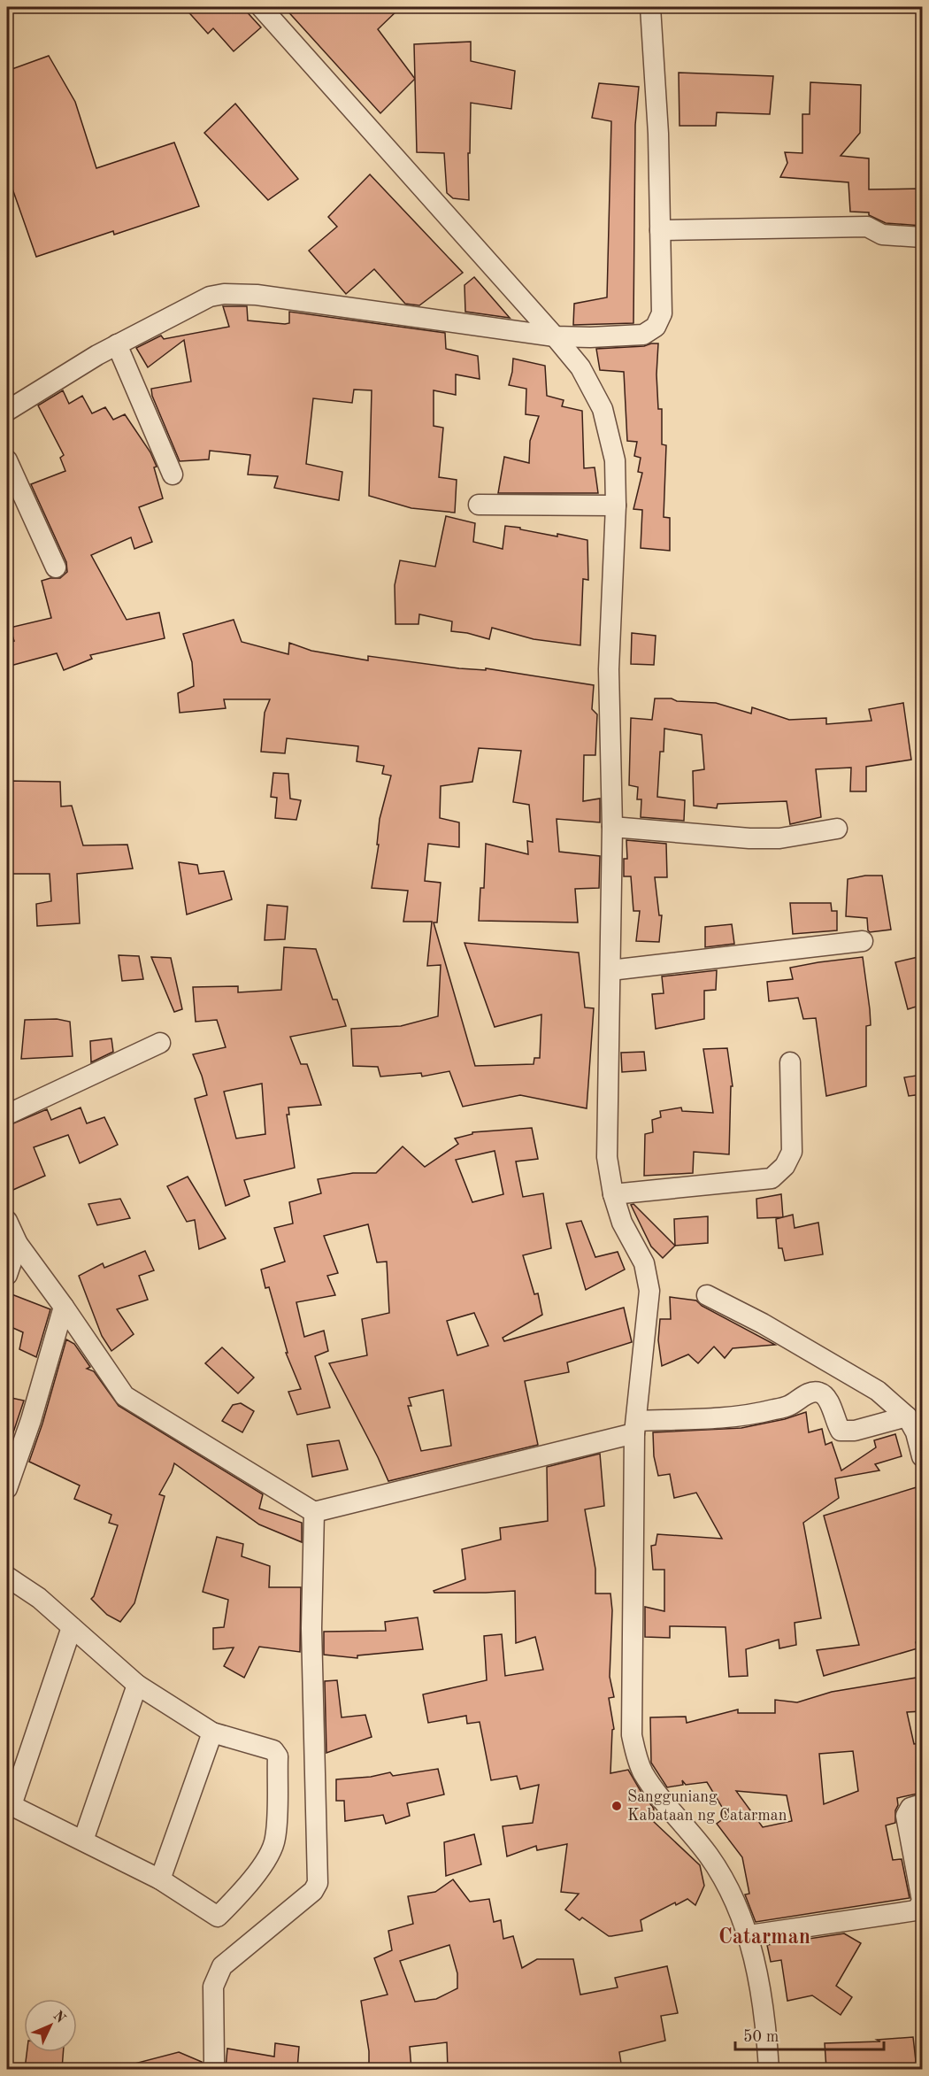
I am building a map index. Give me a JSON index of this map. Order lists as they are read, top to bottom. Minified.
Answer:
{"districts":["Catarman"],"places":["Sangguniang Kabataan ng Catarman"],"scale_bar":"50 m","north":"top right"}
